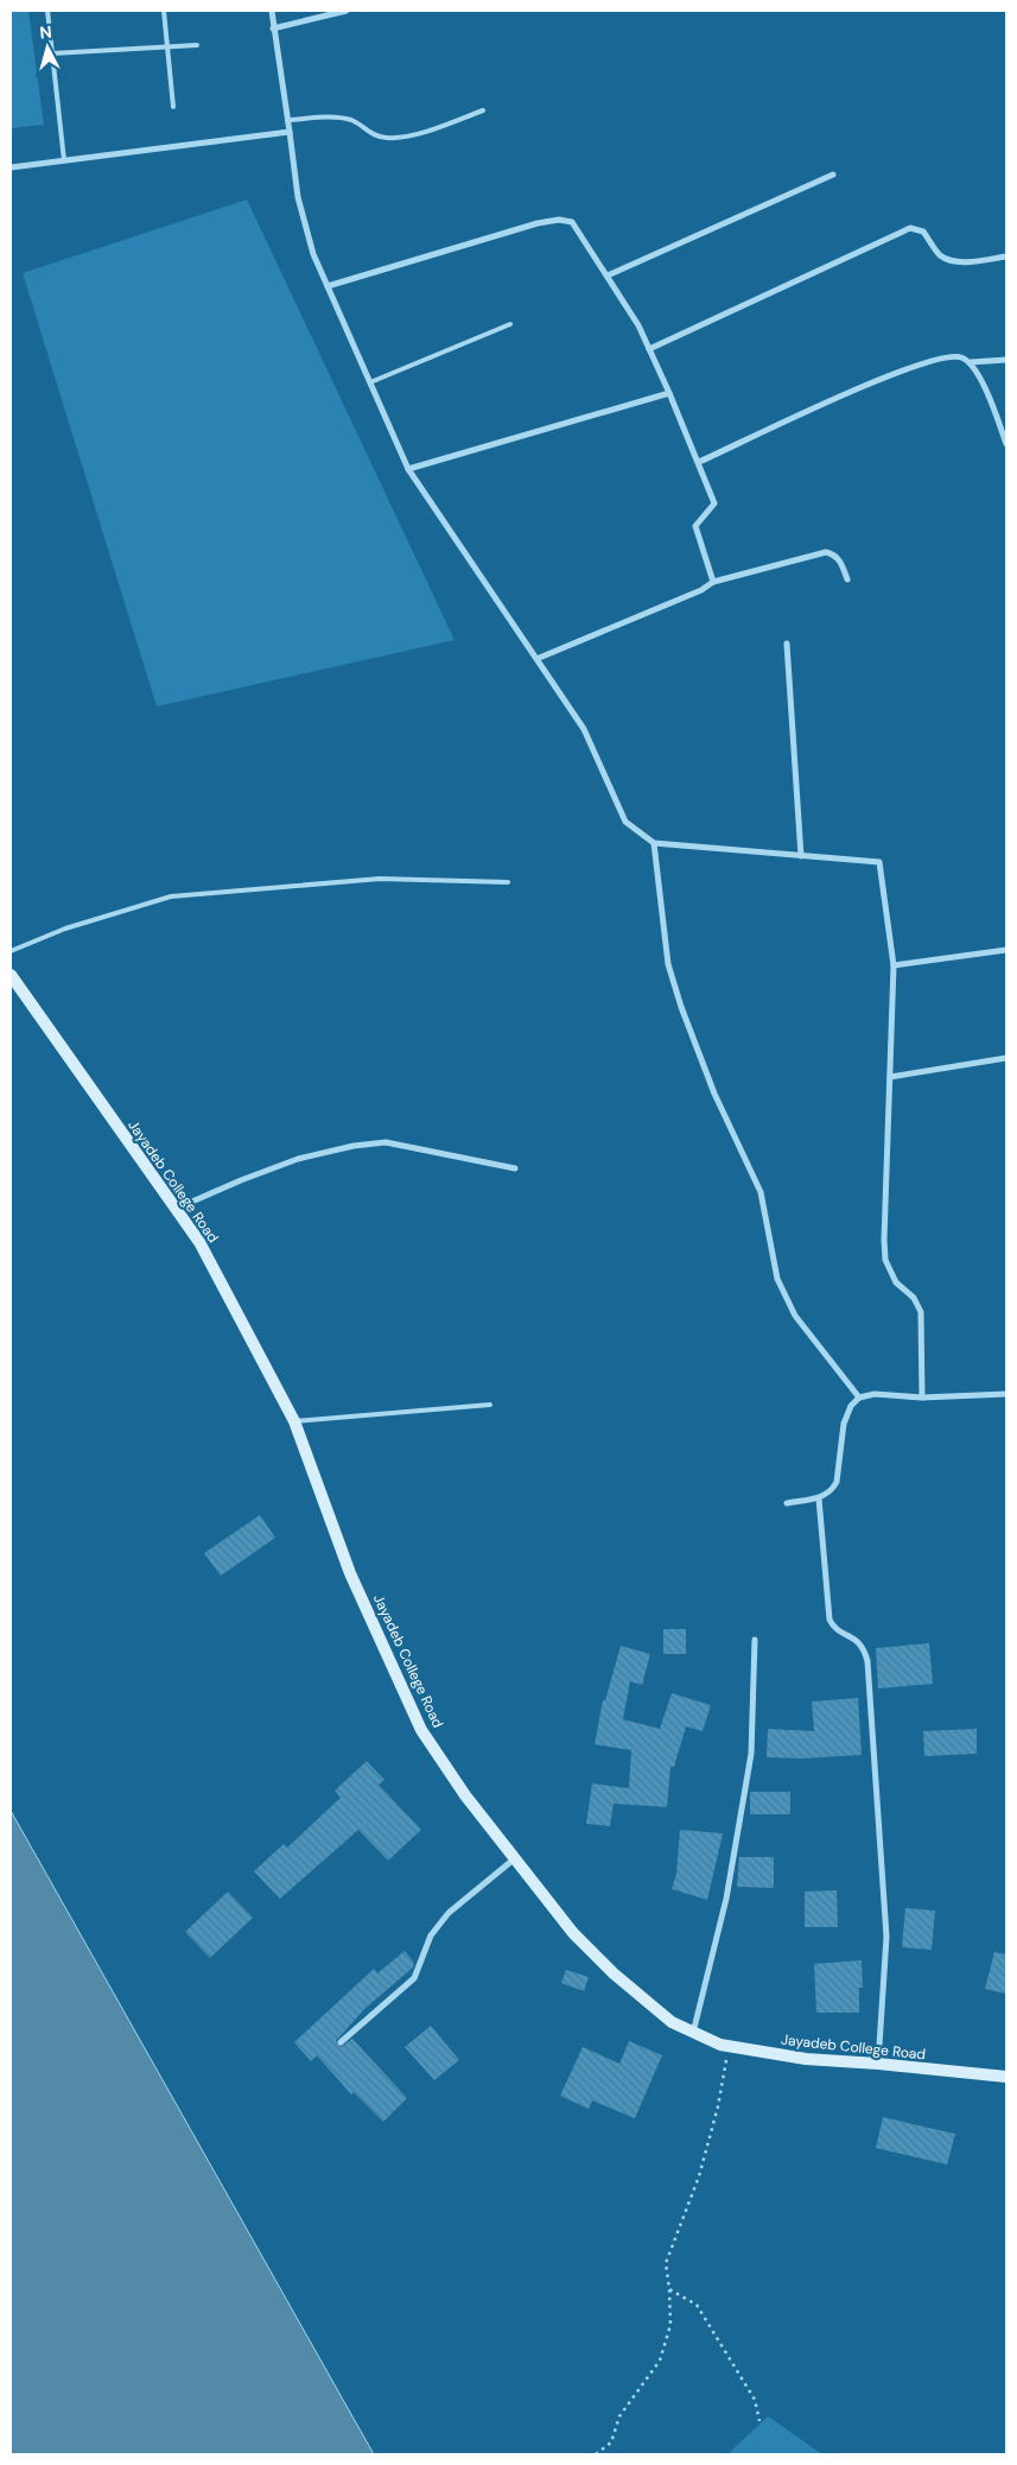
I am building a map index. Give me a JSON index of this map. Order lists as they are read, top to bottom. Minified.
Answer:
{"streets":{"street":["Jayadeb College Road"]},"north":"top"}
